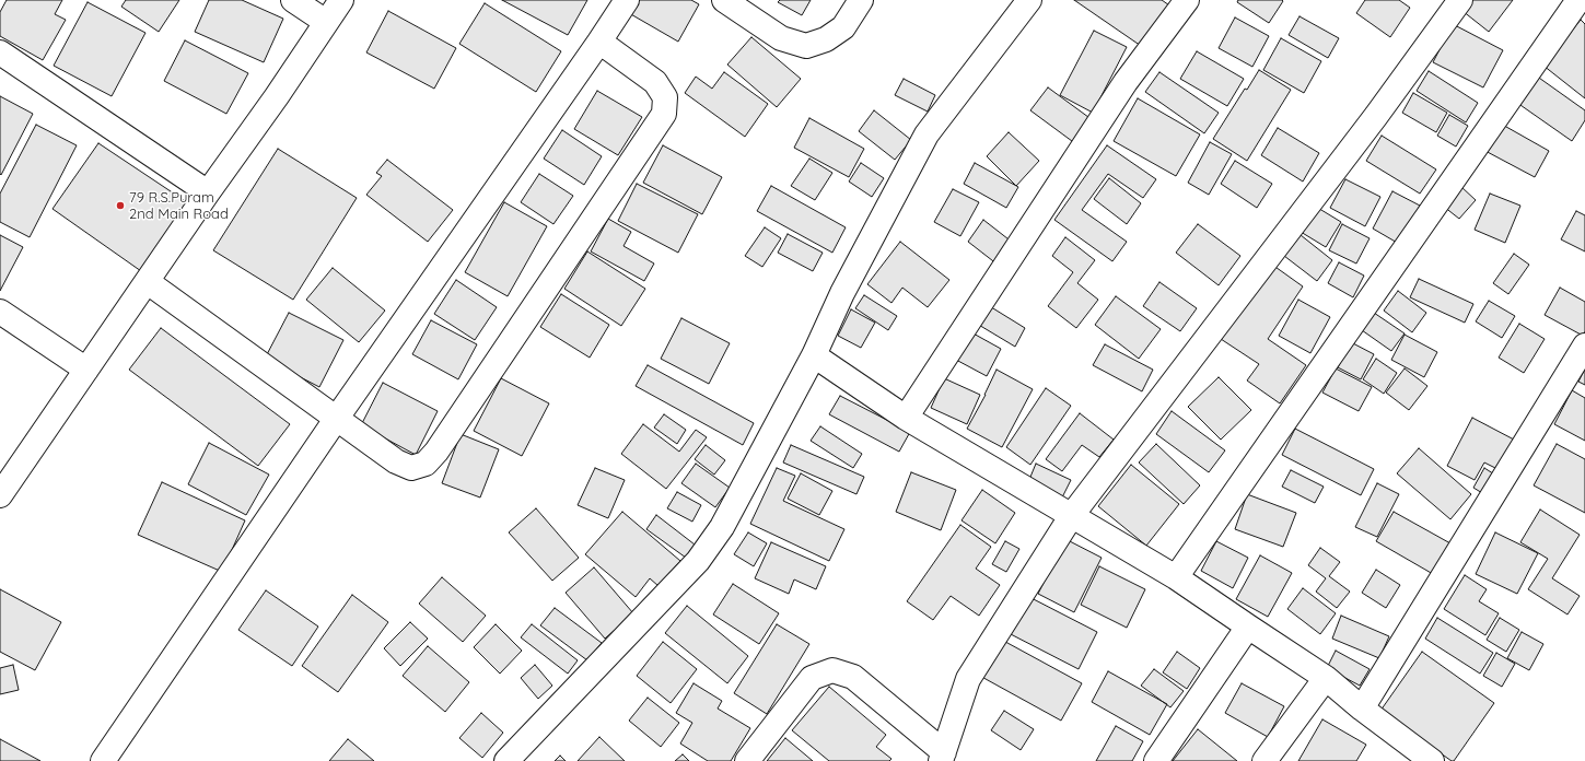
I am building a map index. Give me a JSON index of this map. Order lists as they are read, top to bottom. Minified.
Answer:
{"places":["79 R.S.Puram 2nd Main Road"]}
